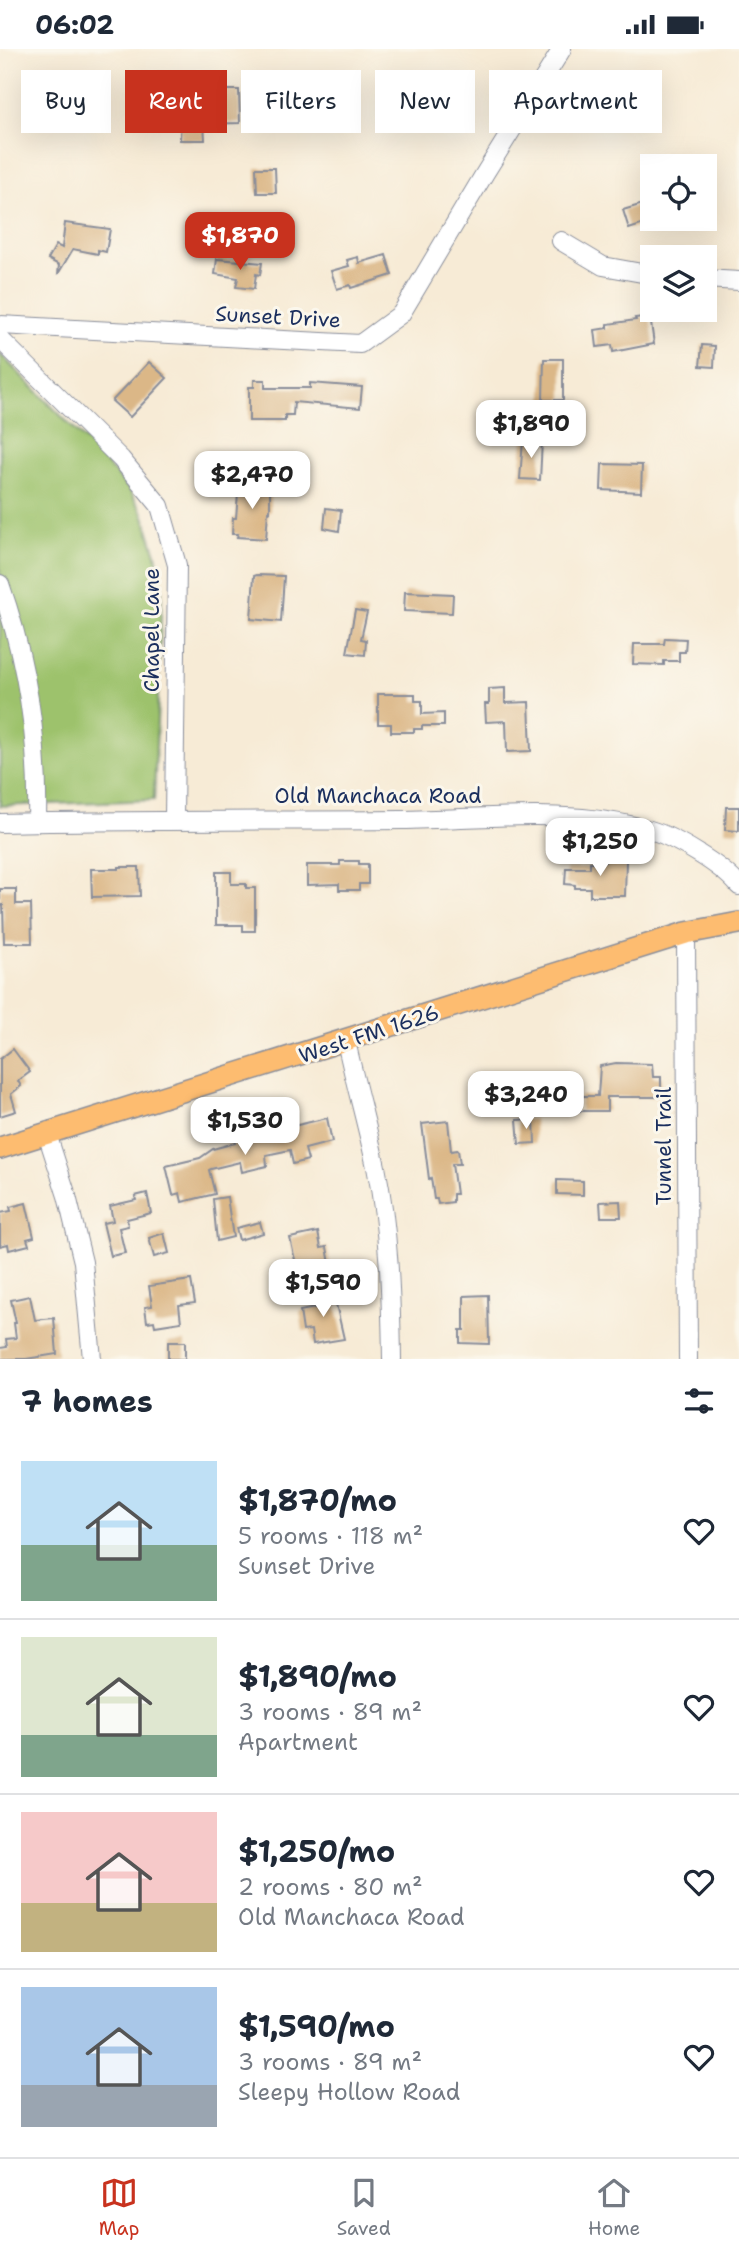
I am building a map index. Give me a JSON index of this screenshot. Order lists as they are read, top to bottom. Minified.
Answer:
{"streets":{"main road":["West FM 1626"],"street":["Sunset Drive","Chapel Lane","Old Manchaca Road","Tunnel Trail"]},"crossings":[["Chapel Lane","Old Manchaca Road"],["West FM 1626","Tunnel Trail"]],"page":{"status":"06:02","chip":["Buy","Rent","Filters","New","Apartment"],"price":["$1,870","$1,890","$2,470","$1,250","$3,240","$1,530","$1,590"],"heading":"7 homes","list":[{"name":"$1,870/mo","note":"5 rooms · 118 m² · Sunset Drive"},{"name":"$1,890/mo","note":"3 rooms · 89 m² · Apartment"},{"name":"$1,250/mo","note":"2 rooms · 80 m² · Old Manchaca Road"},{"name":"$1,590/mo","note":"3 rooms · 89 m² · Sleepy Hollow Road"}],"tabs":["Map","Saved","Home"]}}
